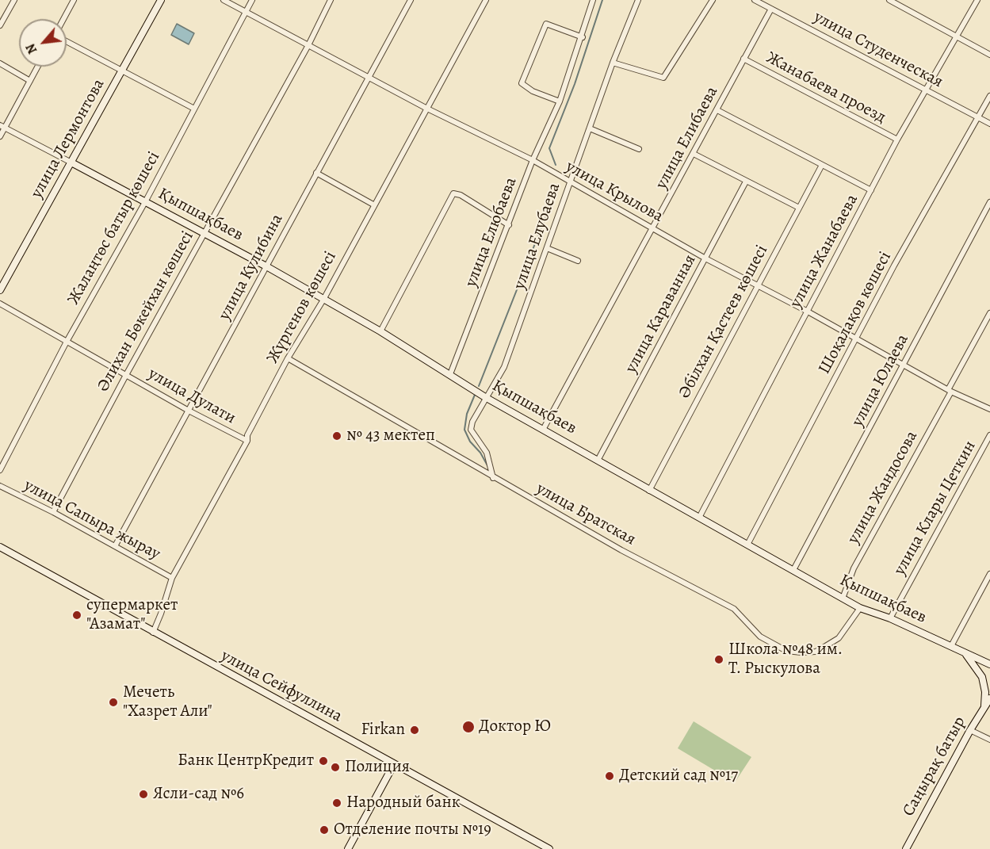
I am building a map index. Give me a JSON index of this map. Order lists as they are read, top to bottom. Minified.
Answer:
{"streets":{"street":["улица Студенческая","Жанабаева проезд","улица Елибаева","улица Лермонтова","улица Крылова","Қыпшақбаев","Жалаңтөс батыр көшесі","улица Елюбаева","улица Елубаева","улица Жанабаева","улица Кулибина","Жүргенов көшесі","Әлихан Бөкейхан көшесі","Шоқалақов көшесі","улица Караванная","Әбілхан Қастеев көшесі","улица Юлаева","улица Дулати","улица Жандосова","улица Клары Цеткин","улица Братская","улица Сапыра жырау","улица Сейфуллина","Саңырақ батыр"]},"crossings":[["улица Студенческая","улица Елибаева"],["улица Студенческая","улица Жанабаева"],["улица Студенческая","Шоқалақов көшесі"],["Жанабаева проезд","улица Елибаева"],["Жанабаева проезд","улица Жанабаева"],["улица Елибаева","улица Крылова"],["улица Елибаева","Қыпшақбаев"],["улица Лермонтова","Қыпшақбаев"],["улица Крылова","Жалаңтөс батыр көшесі"],["улица Крылова","улица Елюбаева"],["улица Крылова","улица Елубаева"],["улица Крылова","улица Жанабаева"],["улица Крылова","улица Кулибина"],["улица Крылова","Жүргенов көшесі"],["улица Крылова","Әлихан Бөкейхан көшесі"],["улица Крылова","Шоқалақов көшесі"],["улица Крылова","улица Караванная"],["улица Крылова","Әбілхан Қастеев көшесі"],["улица Крылова","улица Юлаева"],["улица Крылова","улица Жандосова"],["Қыпшақбаев","Жалаңтөс батыр көшесі"],["Қыпшақбаев","улица Елюбаева"],["Қыпшақбаев","улица Елубаева"],["Қыпшақбаев","улица Жанабаева"],["Қыпшақбаев","улица Кулибина"],["Қыпшақбаев","Жүргенов көшесі"],["Қыпшақбаев","Әлихан Бөкейхан көшесі"],["Қыпшақбаев","Шоқалақов көшесі"],["Қыпшақбаев","улица Караванная"],["Қыпшақбаев","Әбілхан Қастеев көшесі"],["Қыпшақбаев","улица Юлаева"],["Қыпшақбаев","улица Жандосова"],["Қыпшақбаев","улица Клары Цеткин"],["Қыпшақбаев","улица Братская"],["Жалаңтөс батыр көшесі","улица Дулати"],["улица Елубаева","улица Братская"],["улица Кулибина","улица Дулати"],["улица Кулибина","улица Сапыра жырау"],["Жүргенов көшесі","улица Дулати"],["Жүргенов көшесі","улица Братская"],["Жүргенов көшесі","улица Сапыра жырау"],["Жүргенов көшесі","улица Сейфуллина"],["Әлихан Бөкейхан көшесі","улица Дулати"],["Әлихан Бөкейхан көшесі","улица Сапыра жырау"]],"places":["№ 43 мектеп","супермаркет \"Азамат\"","Школа №48 им. Т. Рыскулова","Мечеть \"Хазрет Али\"","Доктор Ю","Firkan","Банк ЦентрКредит","Полиция","Детский сад №17","Ясли-сад №6","Народный банк","Отделение почты №19"],"north":"bottom left"}
